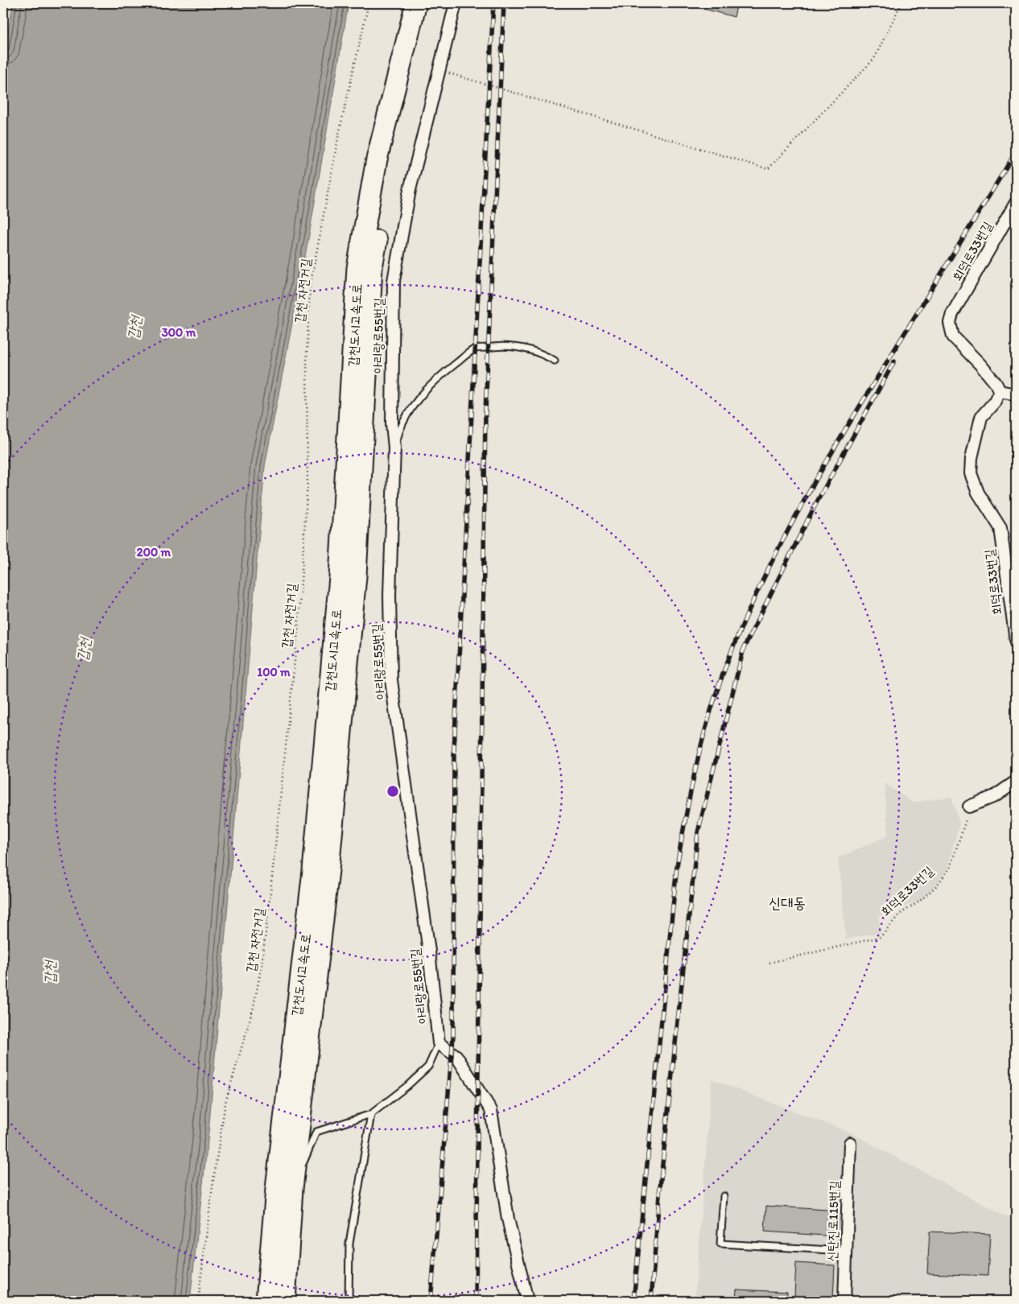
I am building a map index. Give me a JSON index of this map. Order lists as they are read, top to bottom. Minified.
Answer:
{"streets":{"highway":["갑천도시고속도로"],"street":["회덕로33번길","아리랑로55번길","신탄진로115번길"],"path":["갑천 자전거길"]},"districts":["신대동"],"water":["갑천"],"rings":["300 m","200 m","100 m"]}
